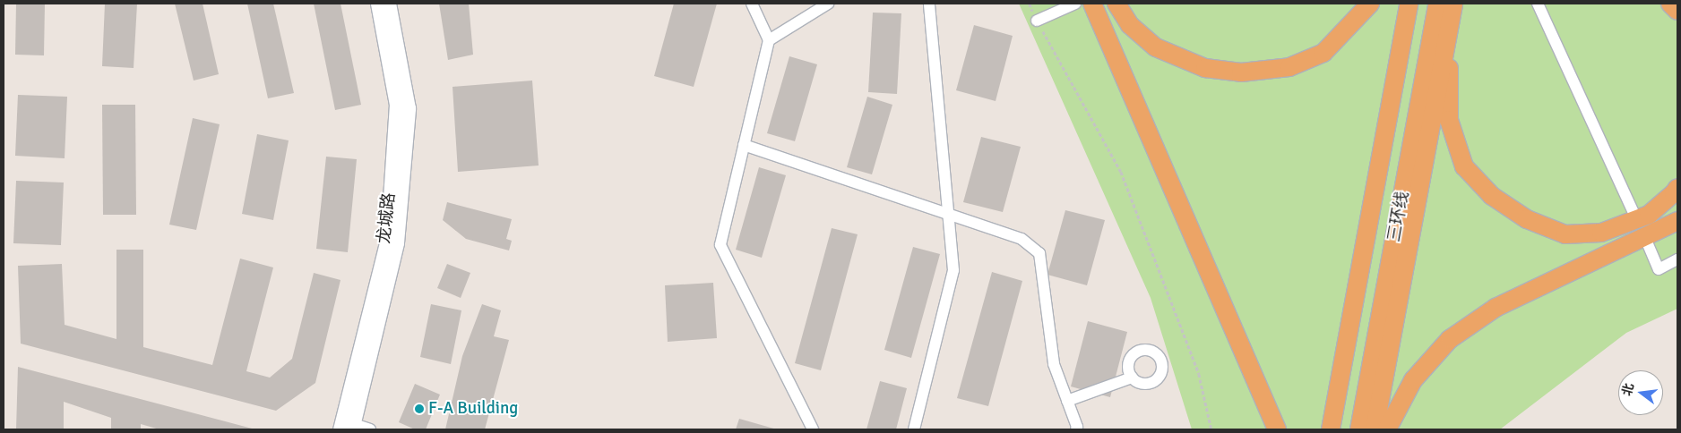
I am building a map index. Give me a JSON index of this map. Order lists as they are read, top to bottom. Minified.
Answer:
{"streets":{"highway":["三环线"],"street":["龙城路"]},"places":["F-A Building"],"north":"left"}
